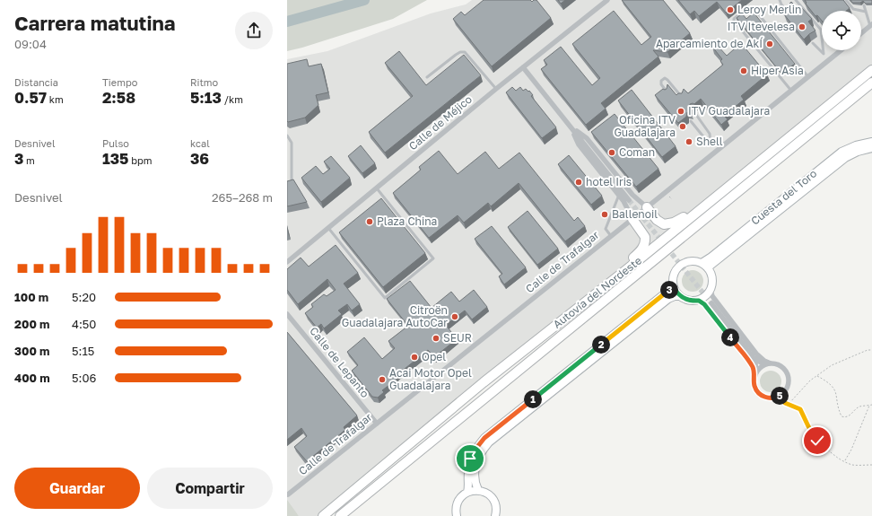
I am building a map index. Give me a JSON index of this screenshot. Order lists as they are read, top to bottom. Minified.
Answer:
{"streets":{"highway":["Autovía del Nordeste"],"street":["Calle de Méjico","Cuesta del Toro","Calle de Trafalgar","Calle de Lepanto"]},"crossings":[["Calle de Trafalgar","Calle de Lepanto"]],"places":["Leroy Merlin","ITV Itevelesa","Aparcamiento de AkÍ","Hiper Asia","ITV Guadalajara","Oficina ITV Guadalajara","Shell","Coman","hotel Iris","Ballenoil","Plaza China","Citroën Guadalajara AutoCar","SEUR","Opel","Acai Motor Opel Guadalajara"],"page":{"heading":["Carrera matutina","09:04"],"stats":[["Distancia","0.57 km"],["Tiempo","2:58"],["Ritmo","5:13 /km"],["Desnivel","3 m"],["Pulso","135 bpm"],["kcal","36"]],"chart":["Desnivel","265–268 m"],"pins":["3","4","2","5","1"],"list":[{"name":"100 m","note":"5:20"},{"name":"200 m","note":"4:50"},{"name":"300 m","note":"5:15"},{"name":"400 m","note":"5:06"}],"buttons":["Guardar","Compartir"]}}
